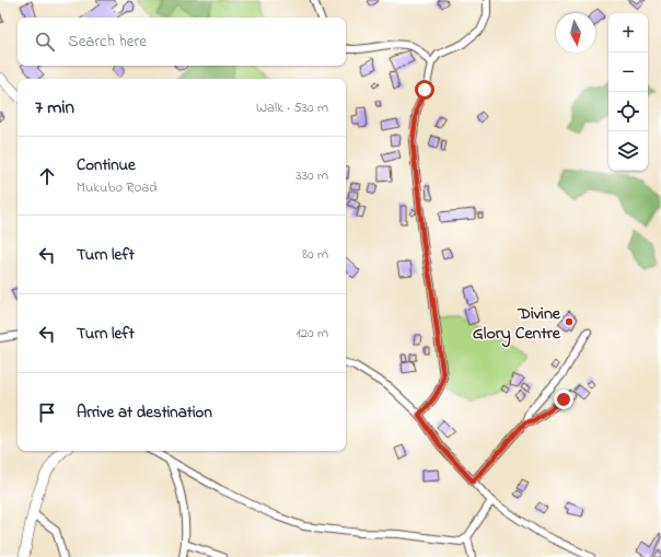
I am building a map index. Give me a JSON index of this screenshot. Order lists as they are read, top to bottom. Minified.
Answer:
{"places":["Divine Glory Centre"],"north":"bottom","page":{"map_buttons":["+","−"],"search":"Search here","heading":["7 min","Walk · 530 m"],"list":[["Continue","Mukubo Road","330 m"],["Turn left","80 m"],["Turn left","120 m"],"Arrive at destination"]}}
